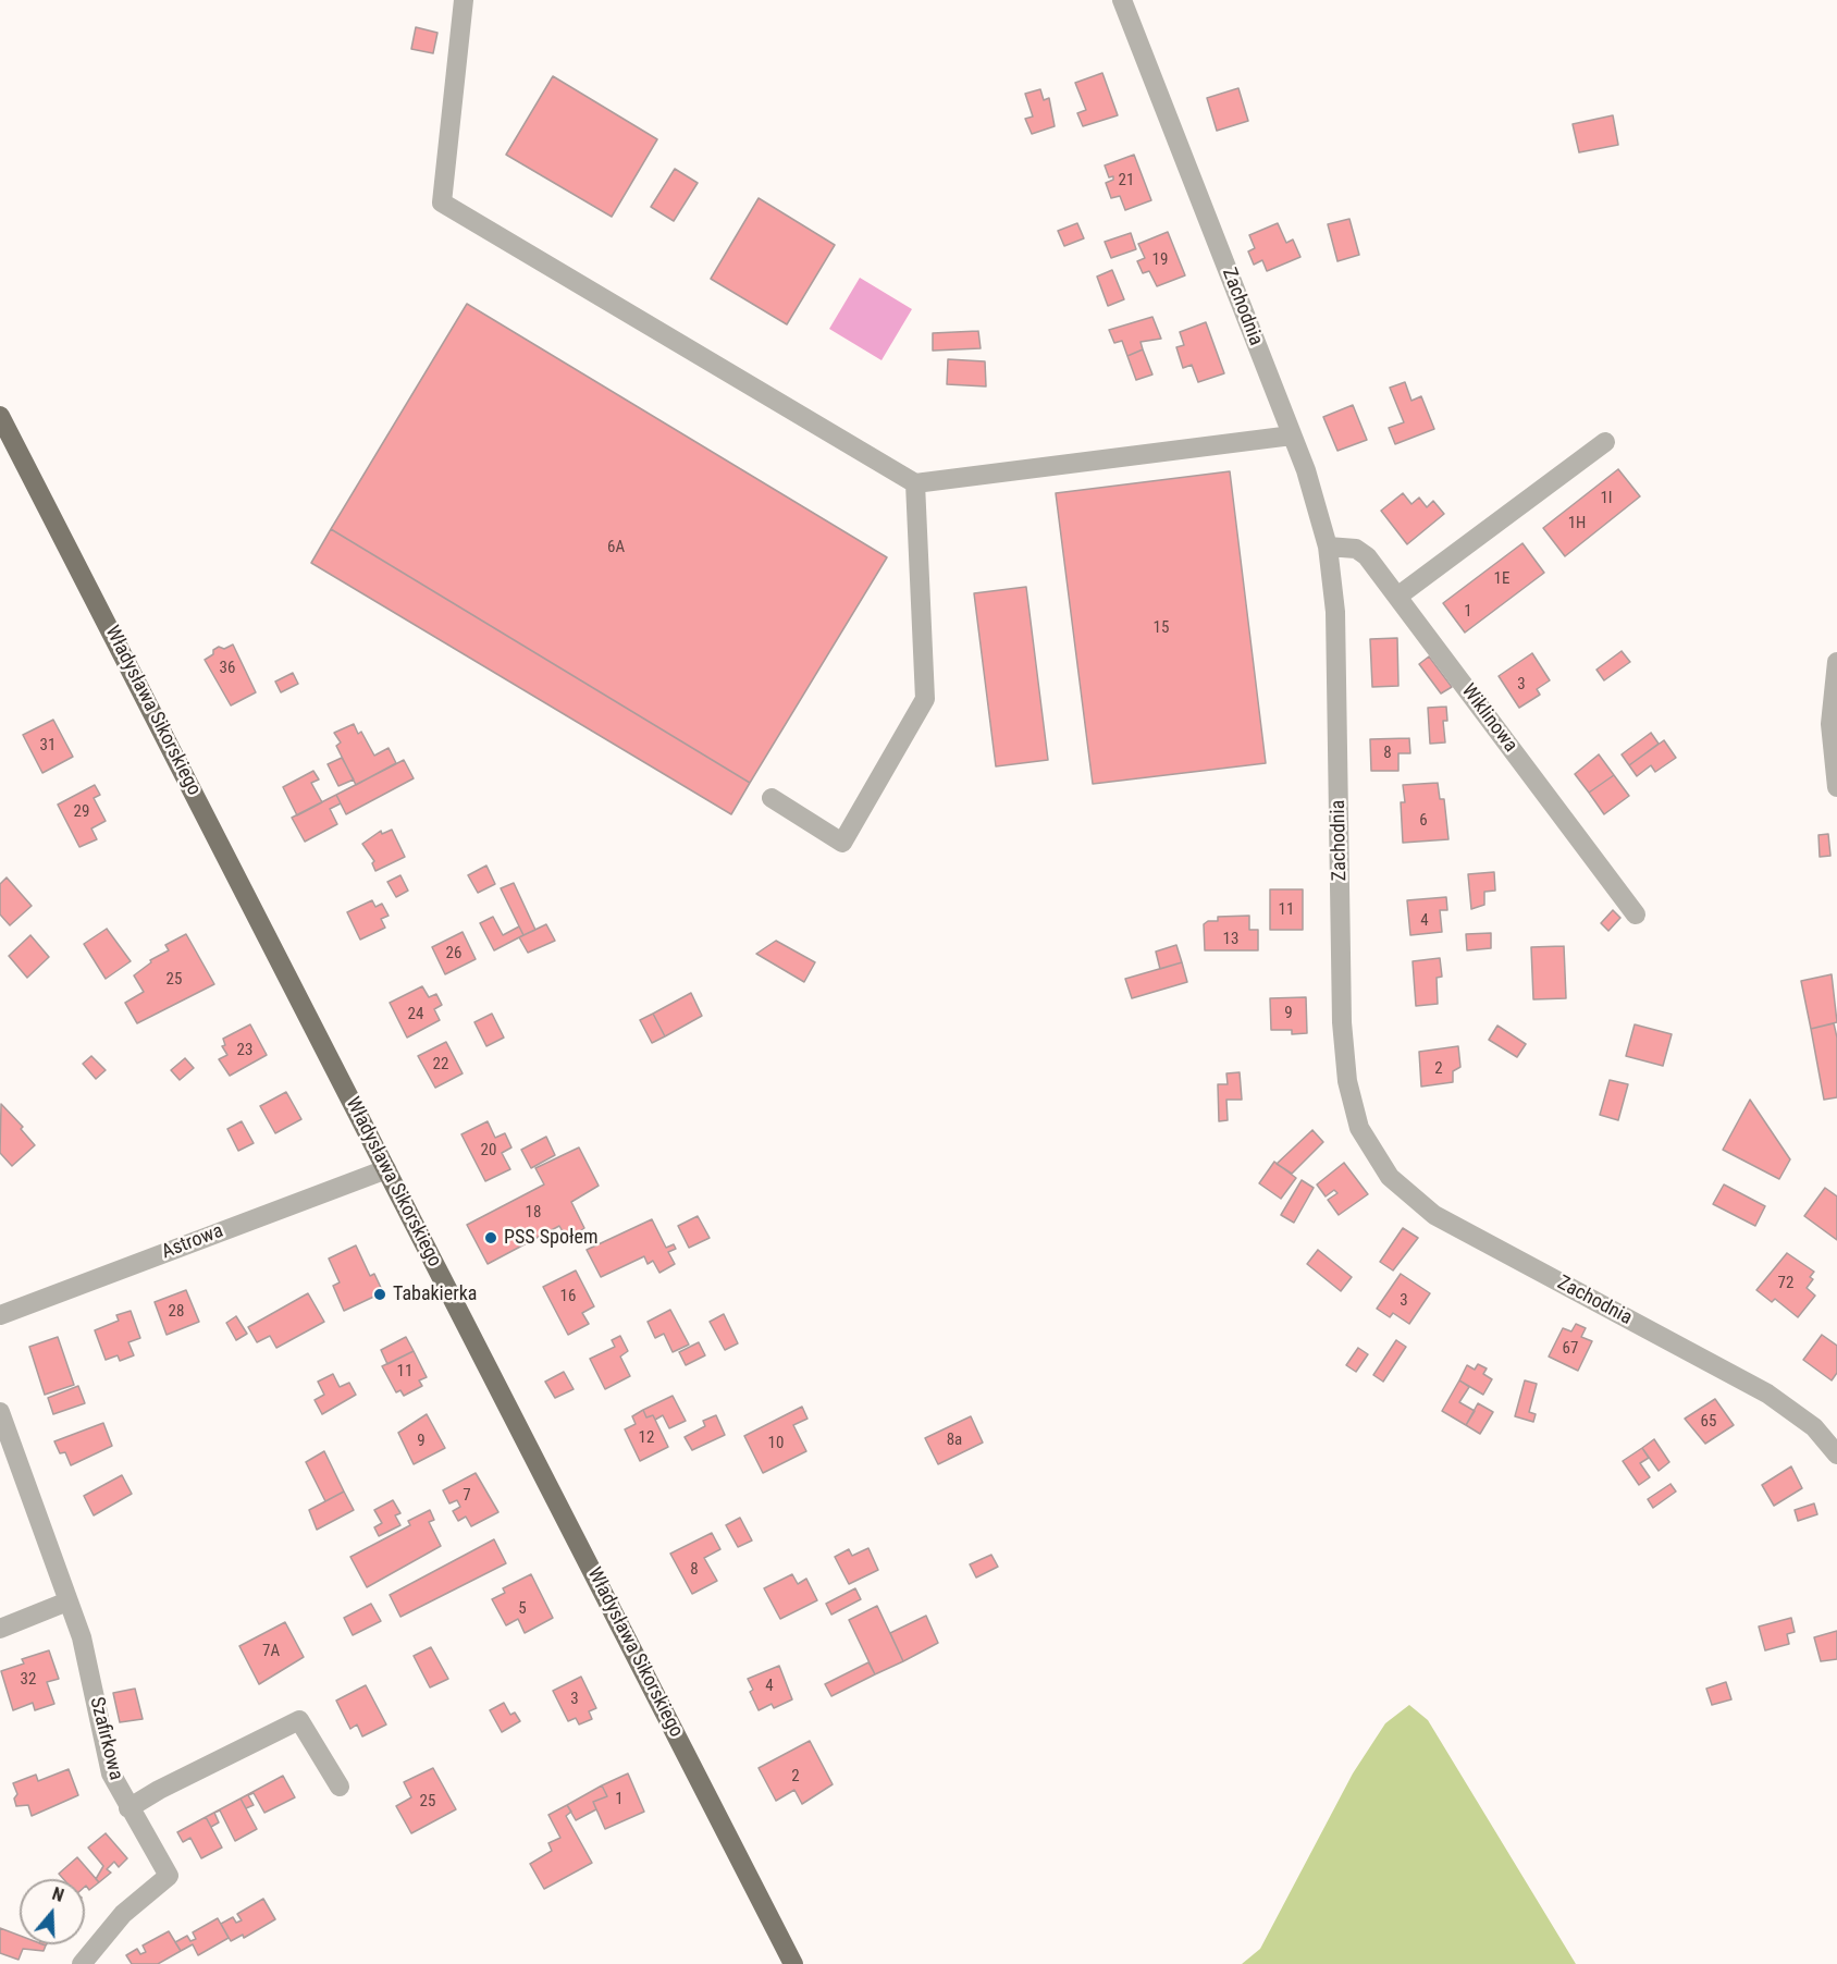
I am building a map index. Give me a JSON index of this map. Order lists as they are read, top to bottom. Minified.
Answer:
{"streets":{"main road":["Władysława Sikorskiego"],"street":["Zachodnia","Wiklinowa","Astrowa","Szafirkowa"]},"crossings":[["Zachodnia","Wiklinowa"],["Władysława Sikorskiego","Astrowa"]],"places":["PSS Społem","Tabakierka"],"house_numbers":["21","19","1I","1H","6A","1E","1","15","36","3","31","8","29","6","11","4","13","26","25","9","24","23","22","2","20","18","72","16","3","28","67","11","65","12","8a","9","10","7","8","5","7A","32","4","3","2","1","25"],"north":"top"}
